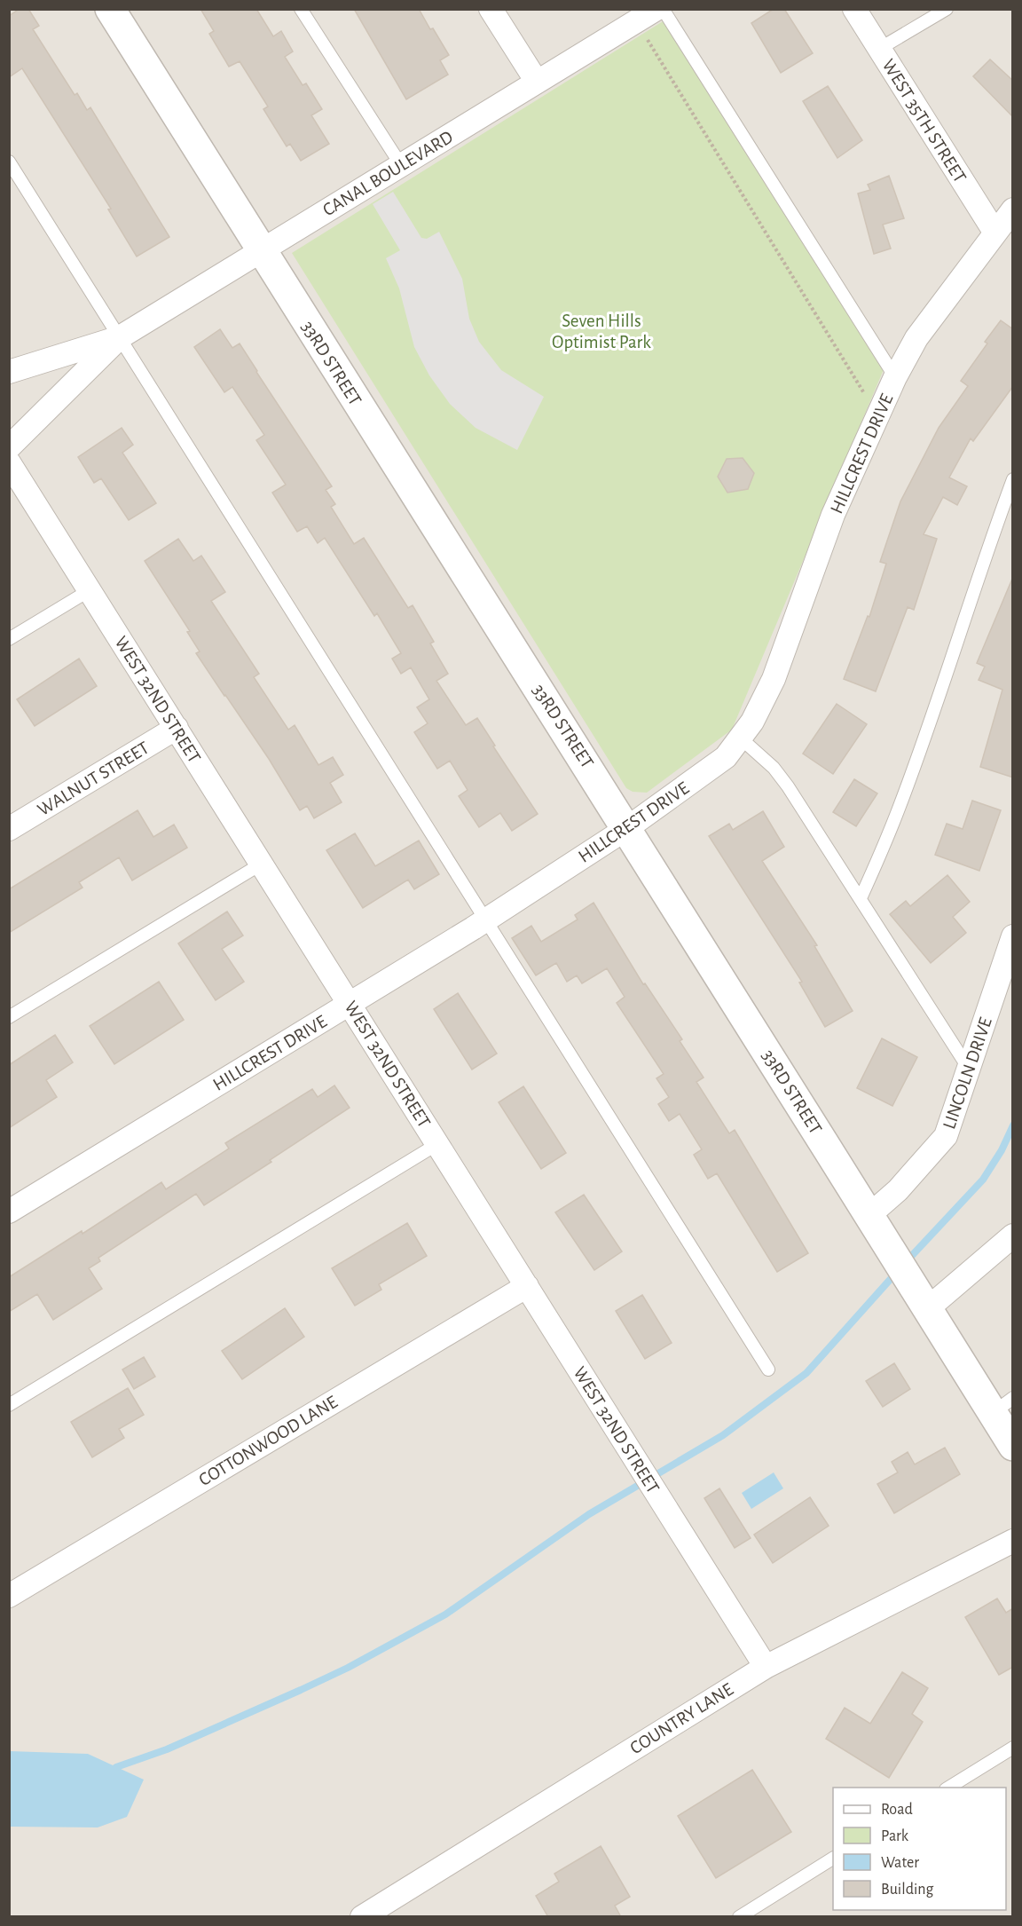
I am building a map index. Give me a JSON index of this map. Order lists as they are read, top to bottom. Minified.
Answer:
{"streets":{"street":["WEST 35TH STREET","CANAL BOULEVARD","33RD STREET","HILLCREST DRIVE","WEST 32ND STREET","WALNUT STREET","LINCOLN DRIVE","COTTONWOOD LANE","COUNTRY LANE"]},"crossings":[["WEST 35TH STREET","HILLCREST DRIVE"],["CANAL BOULEVARD","33RD STREET"],["33RD STREET","HILLCREST DRIVE"],["33RD STREET","LINCOLN DRIVE"],["HILLCREST DRIVE","WEST 32ND STREET"],["WEST 32ND STREET","WALNUT STREET"],["WEST 32ND STREET","COTTONWOOD LANE"],["WEST 32ND STREET","COUNTRY LANE"]],"parks":["Seven Hills Optimist Park"],"legend":["Road","Park","Water","Building"]}
